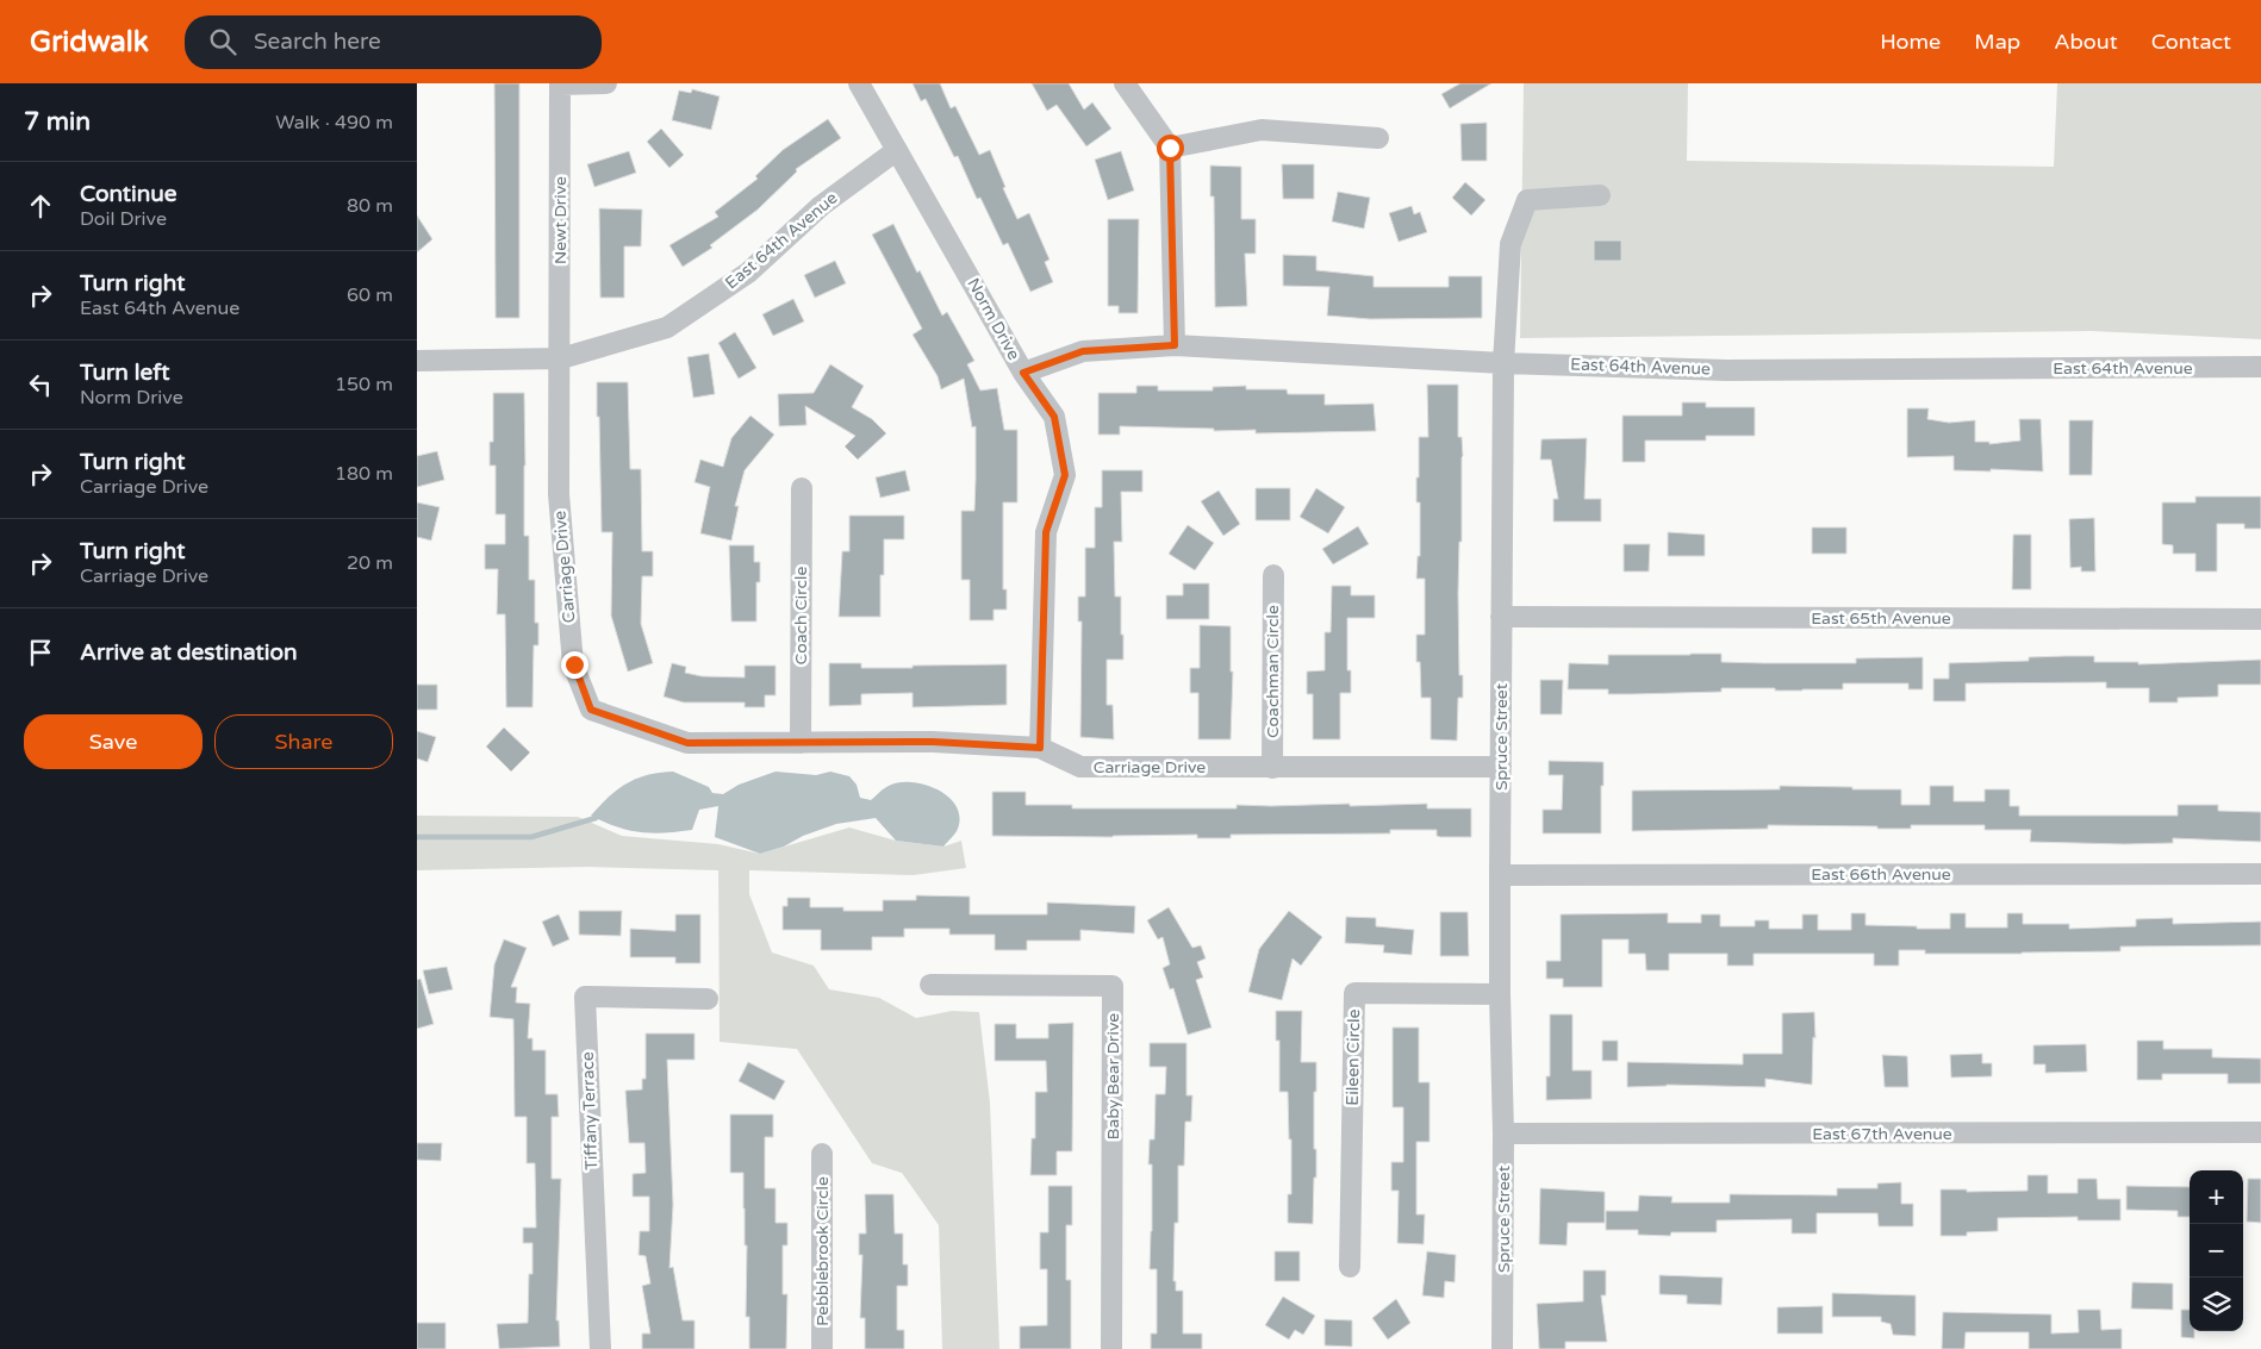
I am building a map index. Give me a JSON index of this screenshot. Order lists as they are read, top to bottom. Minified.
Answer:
{"streets":{"street":["Newt Drive","East 64th Avenue","Norm Drive","Carriage Drive","Coach Circle","East 65th Avenue","Coachman Circle","Spruce Street","East 66th Avenue","Eileen Circle","Baby Bear Drive","Tiffany Terrace","East 67th Avenue","Pebblebrook Circle"]},"crossings":[["Newt Drive","East 64th Avenue"],["Newt Drive","Carriage Drive"],["East 64th Avenue","Norm Drive"],["East 64th Avenue","Carriage Drive"],["East 64th Avenue","Spruce Street"],["Norm Drive","Carriage Drive"],["Carriage Drive","Coach Circle"],["Carriage Drive","Coachman Circle"],["Carriage Drive","Spruce Street"],["East 65th Avenue","Spruce Street"],["Spruce Street","East 66th Avenue"],["Spruce Street","Eileen Circle"],["Spruce Street","East 67th Avenue"]],"page":{"header":"Gridwalk","search":"Search here","nav":["Home","Map","About","Contact"],"heading":["7 min","Walk · 490 m"],"list":[["Continue","Doil Drive","80 m"],["Turn right","East 64th Avenue","60 m"],["Turn left","Norm Drive","150 m"],["Turn right","Carriage Drive","180 m"],["Turn right","Carriage Drive","20 m"],"Arrive at destination"],"buttons":["Save","Share"],"map_buttons":["+","−"]}}
